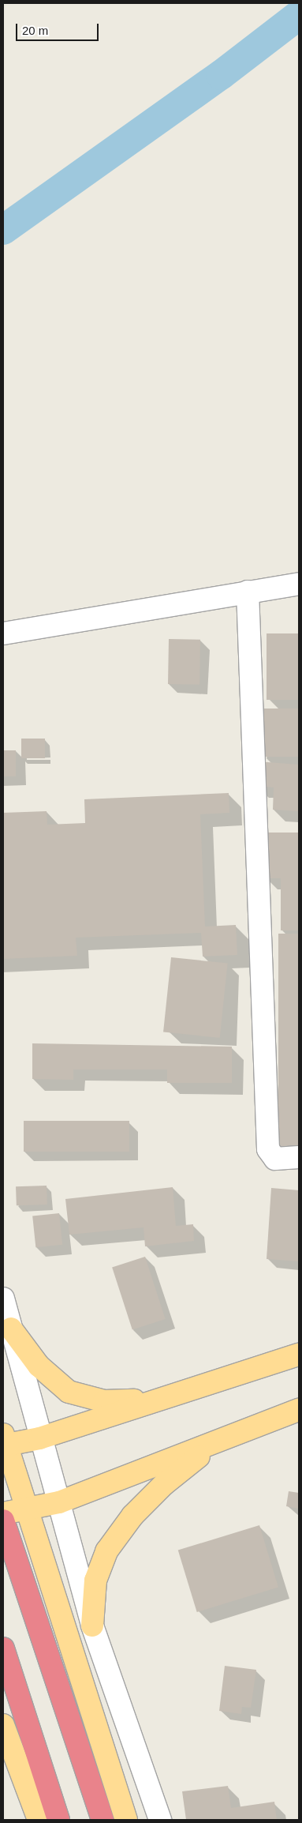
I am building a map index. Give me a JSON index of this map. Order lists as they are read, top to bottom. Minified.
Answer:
{"scale_bar":"20 m"}
